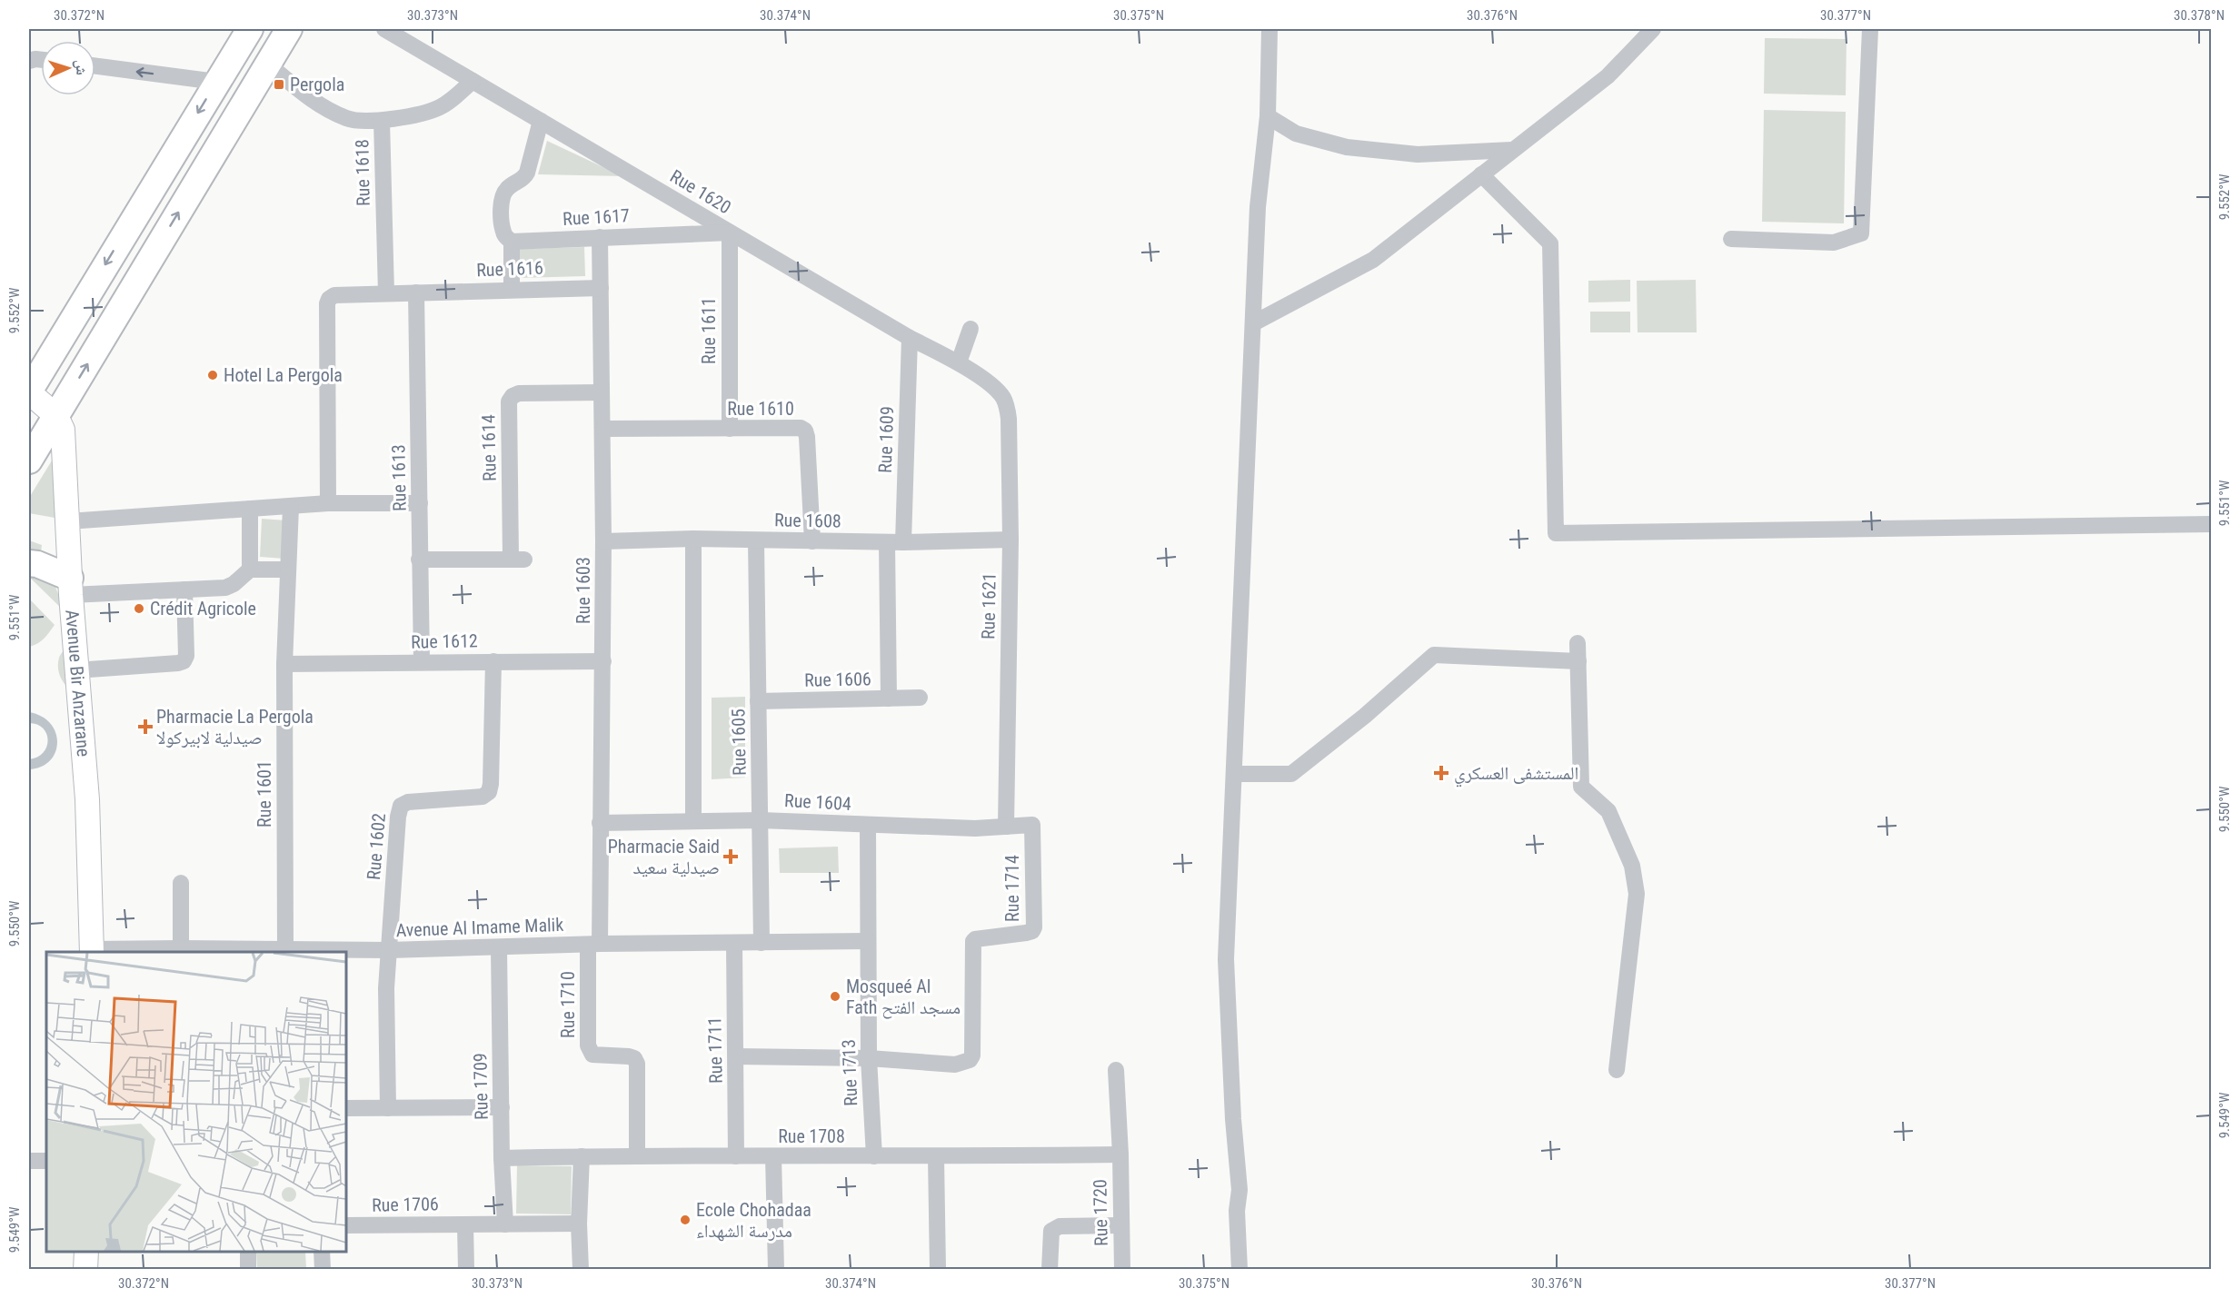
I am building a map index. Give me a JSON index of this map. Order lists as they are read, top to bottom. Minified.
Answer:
{"streets":{"street":["Rue 1618","Rue 1620","Rue 1617","Rue 1616","Rue 1611","Rue 1610","Rue 1609","Rue 1614","Rue 1613","Rue 1608","Rue 1603","Rue 1621","Rue 1612","Rue 1606","Avenue Bir Anzarane","Rue 1605","Rue 1601","Rue 1604","Rue 1602","Rue 1714","Avenue Al Imame Malik","Rue 1710","Rue 1711","Rue 1713","Rue 1709","Rue 1708","Rue 1706","Rue 1720"]},"crossings":[["Rue 1618","Rue 1620"],["Rue 1618","Rue 1616"],["Rue 1620","Rue 1617"],["Rue 1620","Rue 1611"],["Rue 1620","Rue 1609"],["Rue 1620","Rue 1621"],["Rue 1617","Rue 1611"],["Rue 1617","Rue 1603"],["Rue 1616","Rue 1613"],["Rue 1616","Rue 1603"],["Rue 1611","Rue 1610"],["Rue 1610","Rue 1608"],["Rue 1610","Rue 1603"],["Rue 1609","Rue 1608"],["Rue 1614","Rue 1613"],["Rue 1614","Rue 1603"],["Rue 1613","Rue 1612"],["Rue 1608","Rue 1603"],["Rue 1608","Rue 1621"],["Rue 1608","Rue 1605"],["Rue 1603","Rue 1612"],["Rue 1603","Rue 1604"],["Rue 1603","Avenue Al Imame Malik"],["Rue 1603","Rue 1710"],["Rue 1621","Rue 1604"],["Rue 1612","Rue 1601"],["Rue 1612","Rue 1602"],["Rue 1606","Rue 1605"],["Avenue Bir Anzarane","Avenue Al Imame Malik"],["Rue 1605","Rue 1604"],["Rue 1605","Avenue Al Imame Malik"],["Rue 1601","Avenue Al Imame Malik"],["Rue 1604","Rue 1714"],["Rue 1604","Rue 1713"],["Rue 1602","Avenue Al Imame Malik"],["Rue 1714","Rue 1713"],["Avenue Al Imame Malik","Rue 1710"],["Avenue Al Imame Malik","Rue 1711"],["Avenue Al Imame Malik","Rue 1713"],["Avenue Al Imame Malik","Rue 1709"],["Rue 1710","Rue 1708"],["Rue 1711","Rue 1708"],["Rue 1713","Rue 1708"],["Rue 1709","Rue 1708"],["Rue 1709","Rue 1706"],["Rue 1708","Rue 1720"]],"places":{"transit":["Pergola"],"other":["Hotel La Pergola","Crédit Agricole","Mosqueé Al Fath مسجد الفتح","Ecole Chohadaa مدرسة الشهداء"],"health":["Pharmacie La Pergola صيدلية لابيركولا","المستشفى العسكري","Pharmacie Said صيدلية سعيد"]},"north":"right","coordinates":["30.372°N","30.373°N","30.374°N","30.375°N","30.376°N","30.377°N","30.378°N","9.552°W","9.551°W","9.550°W","9.549°W"]}
